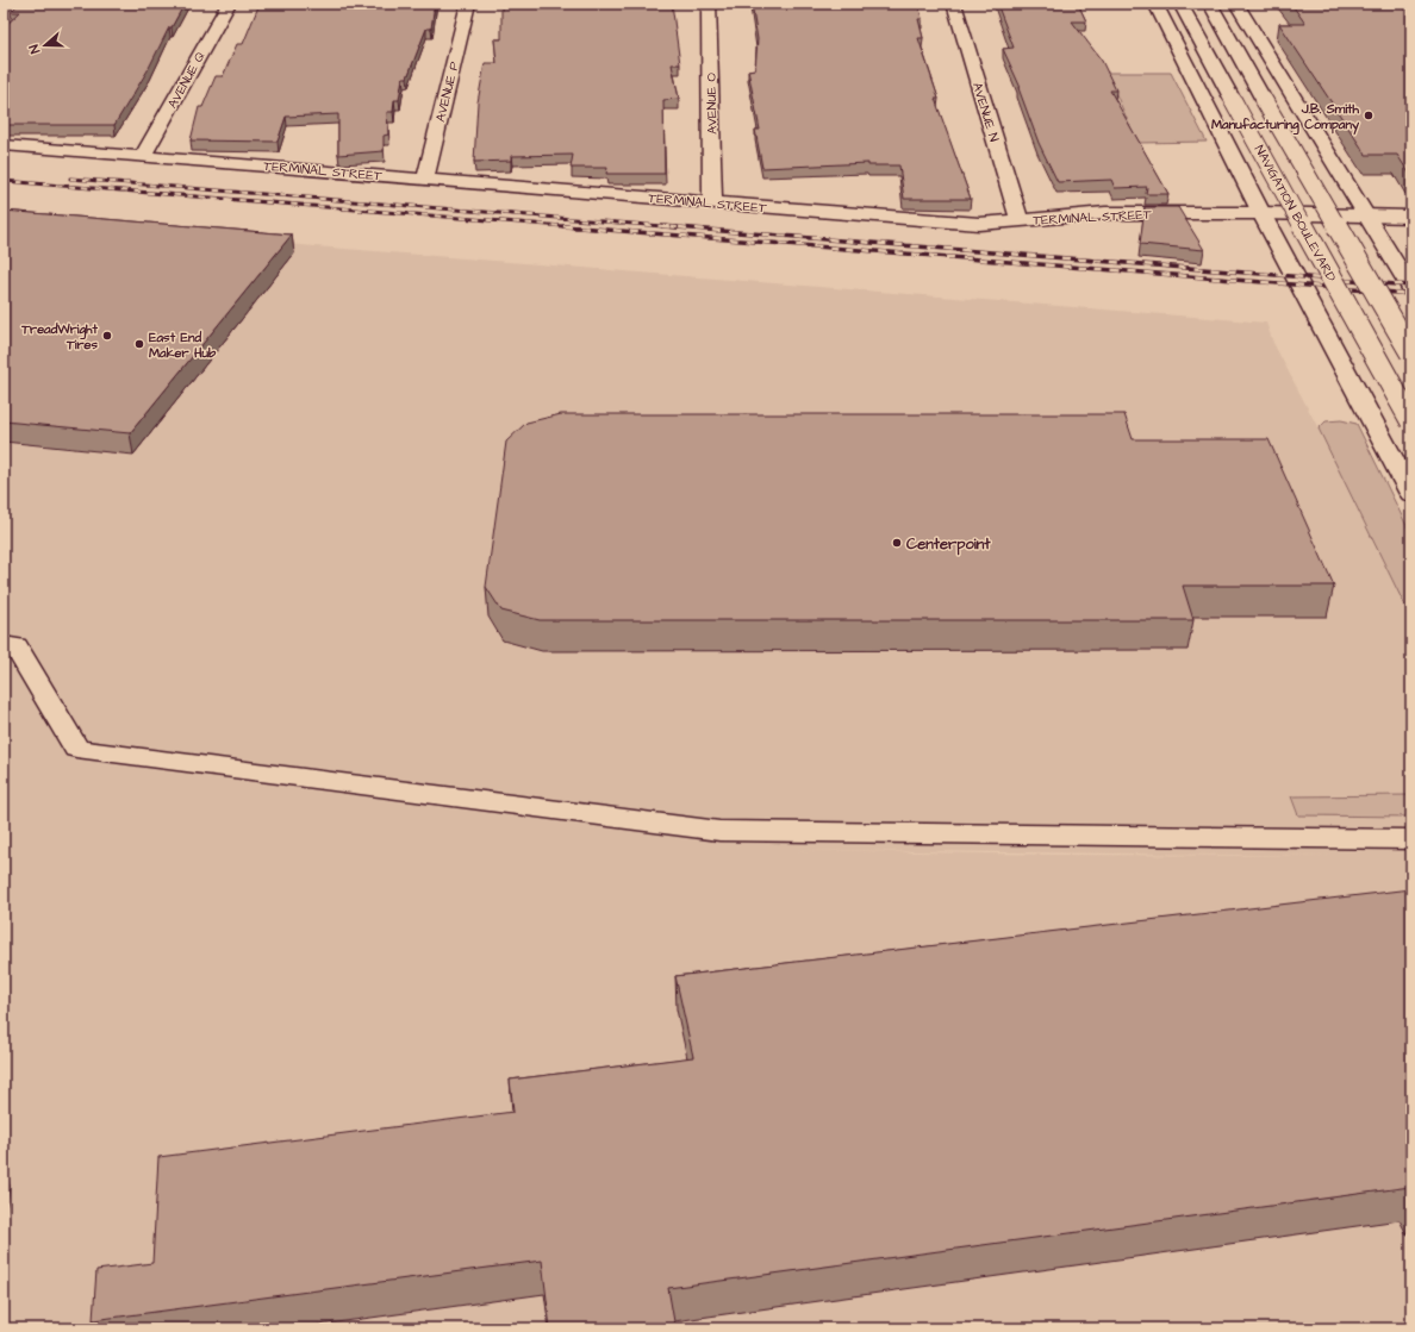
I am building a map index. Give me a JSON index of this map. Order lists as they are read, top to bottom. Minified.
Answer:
{"streets":{"street":["AVENUE Q","AVENUE P","AVENUE O","AVENUE N","TERMINAL STREET","NAVIGATION BOULEVARD"]},"crossings":[["AVENUE Q","TERMINAL STREET"],["AVENUE P","TERMINAL STREET"],["AVENUE O","TERMINAL STREET"],["AVENUE N","TERMINAL STREET"]],"places":["J.B. Smith Manufacturing Company","TreadWright Tires","East End Maker Hub","Centerpoint"],"north":"left"}
